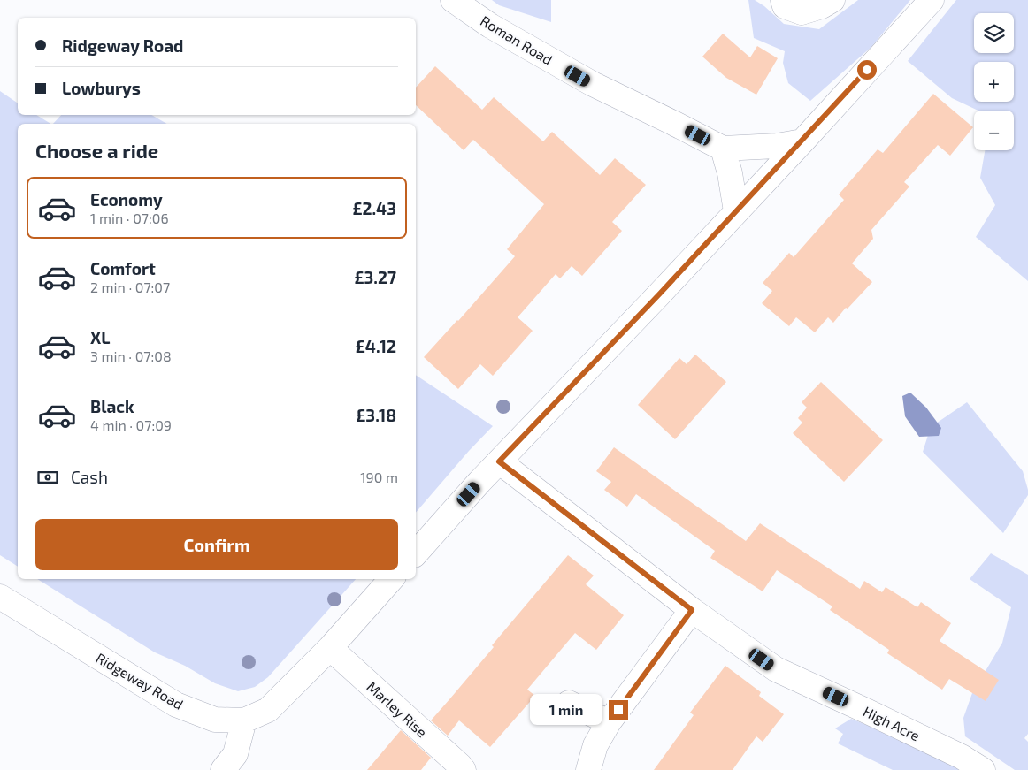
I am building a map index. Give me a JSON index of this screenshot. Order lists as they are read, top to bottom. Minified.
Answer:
{"streets":{"street":["Roman Road","Ridgeway Road","Marley Rise","High Acre"]},"crossings":[["Ridgeway Road","Marley Rise"]],"page":{"map_buttons":["+","−"],"banner":["Ridgeway Road","Lowburys"],"heading":"Choose a ride","list":[{"name":"Economy","note":"1 min · 07:06","value":"£2.43"},{"name":"Comfort","note":"2 min · 07:07","value":"£3.27"},{"name":"XL","note":"3 min · 07:08","value":"£4.12"},{"name":"Black","note":"4 min · 07:09","value":"£3.18"}],"pay":["Cash","190 m"],"buttons":"Confirm","bubble":"1 min"}}
